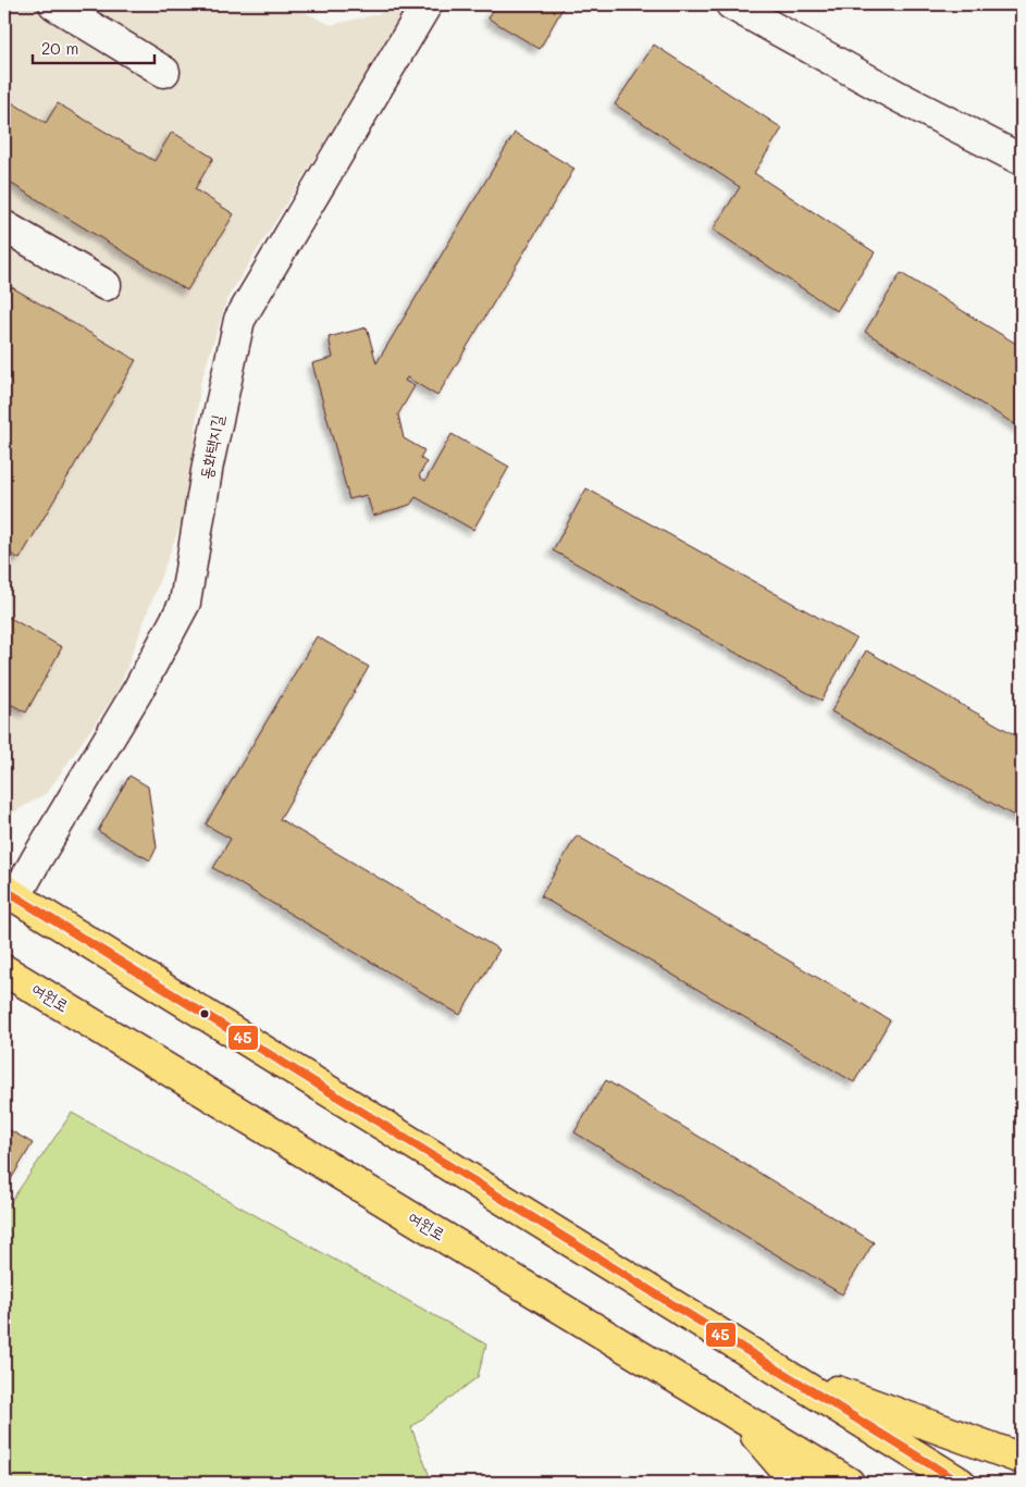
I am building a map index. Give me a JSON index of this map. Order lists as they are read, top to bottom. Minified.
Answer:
{"streets":{"highway":["여원로"],"street":["동화택지길"]},"lines":["transit line 45"],"scale_bar":"20 m"}
